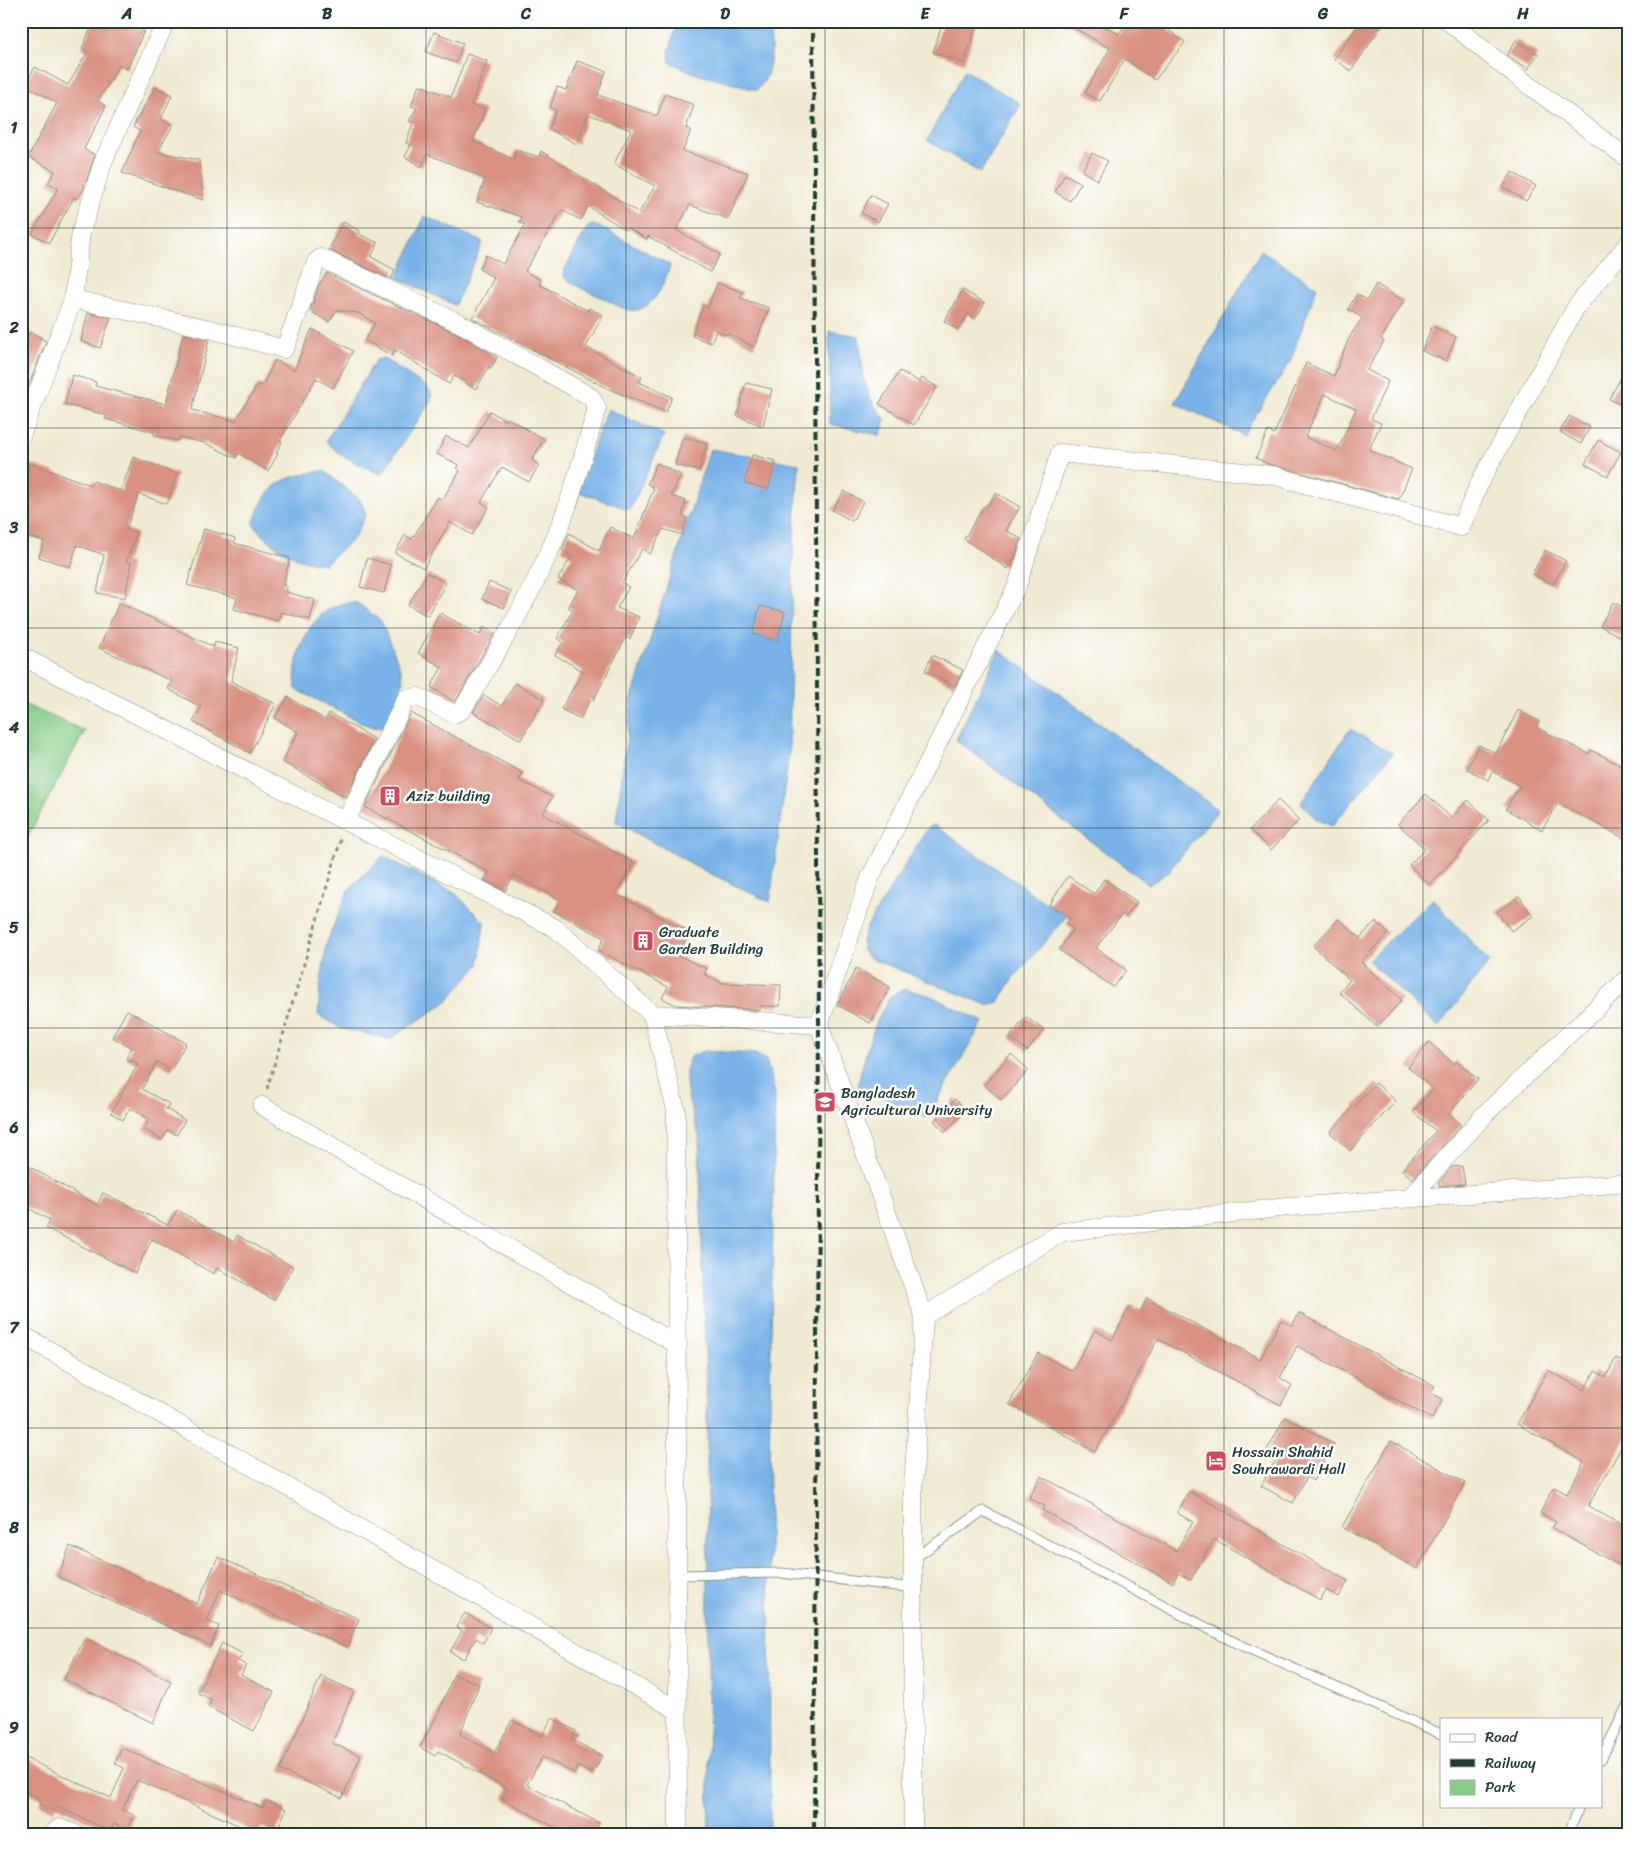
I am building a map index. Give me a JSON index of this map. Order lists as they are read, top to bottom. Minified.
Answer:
{"places":{"building":["Aziz building","Graduate Garden Building"],"school or university":["Bangladesh Agricultural University"],"hotel":["Hossain Shahid Souhrawardi Hall"]},"legend":["Road","Railway","Park"],"grid":{"columns":["A","B","C","D","E","F","G","H"],"rows":["1","2","3","4","5","6","7","8","9"]}}
